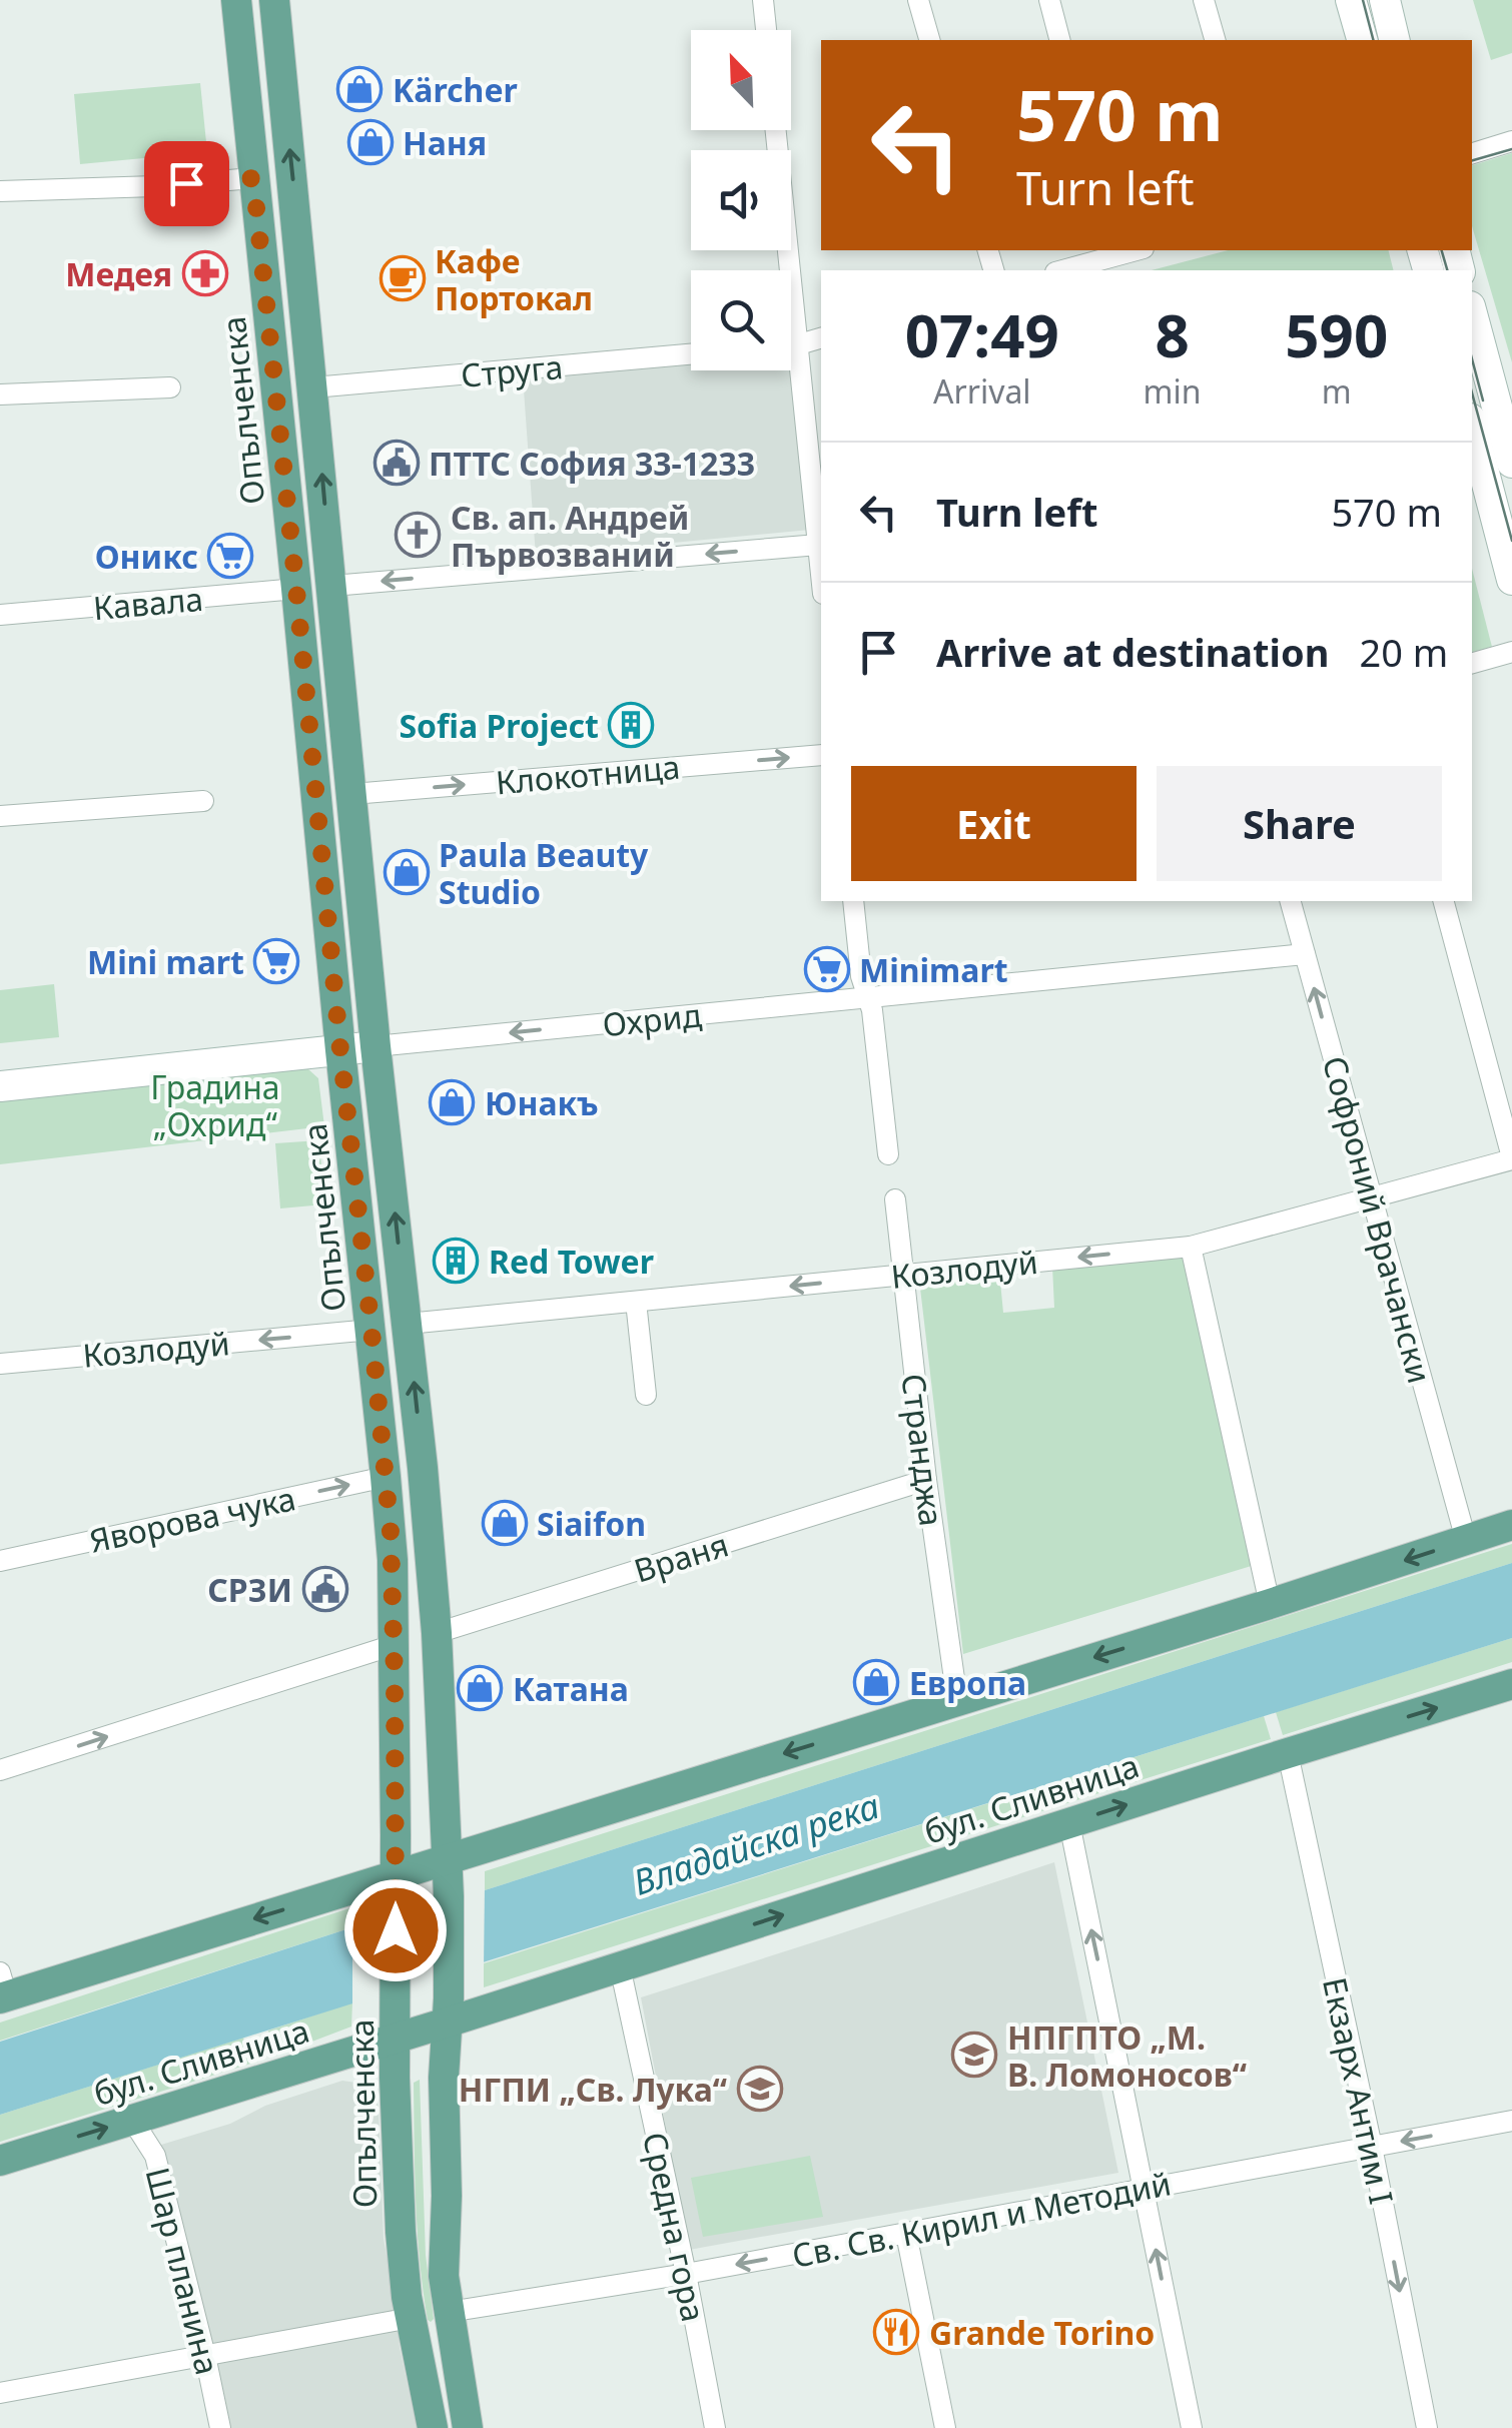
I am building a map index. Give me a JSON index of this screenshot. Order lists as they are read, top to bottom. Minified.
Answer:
{"streets":{"main road":["Опълченска","Охрид","бул. Сливница"],"street":["Струга","Кавала","Клокотница","Софроний Врачански","Козлодуй","Странджа","Яворова чука","Враня","Екзарх Антим I","Св. Св. Кирил и Методий","Средна гора","Шар планина"]},"crossings":[["Опълченска","Кавала"],["Опълченска","Охрид"],["Опълченска","Козлодуй"],["Опълченска","Яворова чука"],["Опълченска","бул. Сливница"],["Охрид","Софроний Врачански"],["Софроний Врачански","Козлодуй"],["Козлодуй","Странджа"],["Странджа","Враня"],["бул. Сливница","Екзарх Антим I"],["бул. Сливница","Средна гора"],["бул. Сливница","Шар планина"],["Екзарх Антим I","Св. Св. Кирил и Методий"],["Св. Св. Кирил и Методий","Средна гора"]],"one_way":["Клокотница","Охрид","Козлодуй","Екзарх Антим I"],"water":["Владайска река"],"parks":["Градина „Охрид“"],"places":{"shop":["Kärcher","Наня","Paula Beauty Studio","Юнакъ","Siaifon","Европа","Катана"],"pharmacy":["Медея"],"cafe":["Кафе Портокал"],"public building":["ПТТС София 33-1233","СРЗИ"],"church":["Св. ап. Андрей Първозваний"],"supermarket":["Оникс","Mini mart","Minimart"],"building":["Sofia Project","Red Tower"],"school or university":["НПГПТО „М. В. Ломоносов“","НГПИ „Св. Лука“"],"restaurant":["Grande Torino"]},"north":"top left","page":{"turn":["570 m","Turn left"],"eta":["07:49","Arrival","8","min","590","m"],"list":[{"name":"Turn left","value":"570 m"},{"name":"Arrive at destination","value":"20 m"}],"buttons":["Exit","Share"]}}
